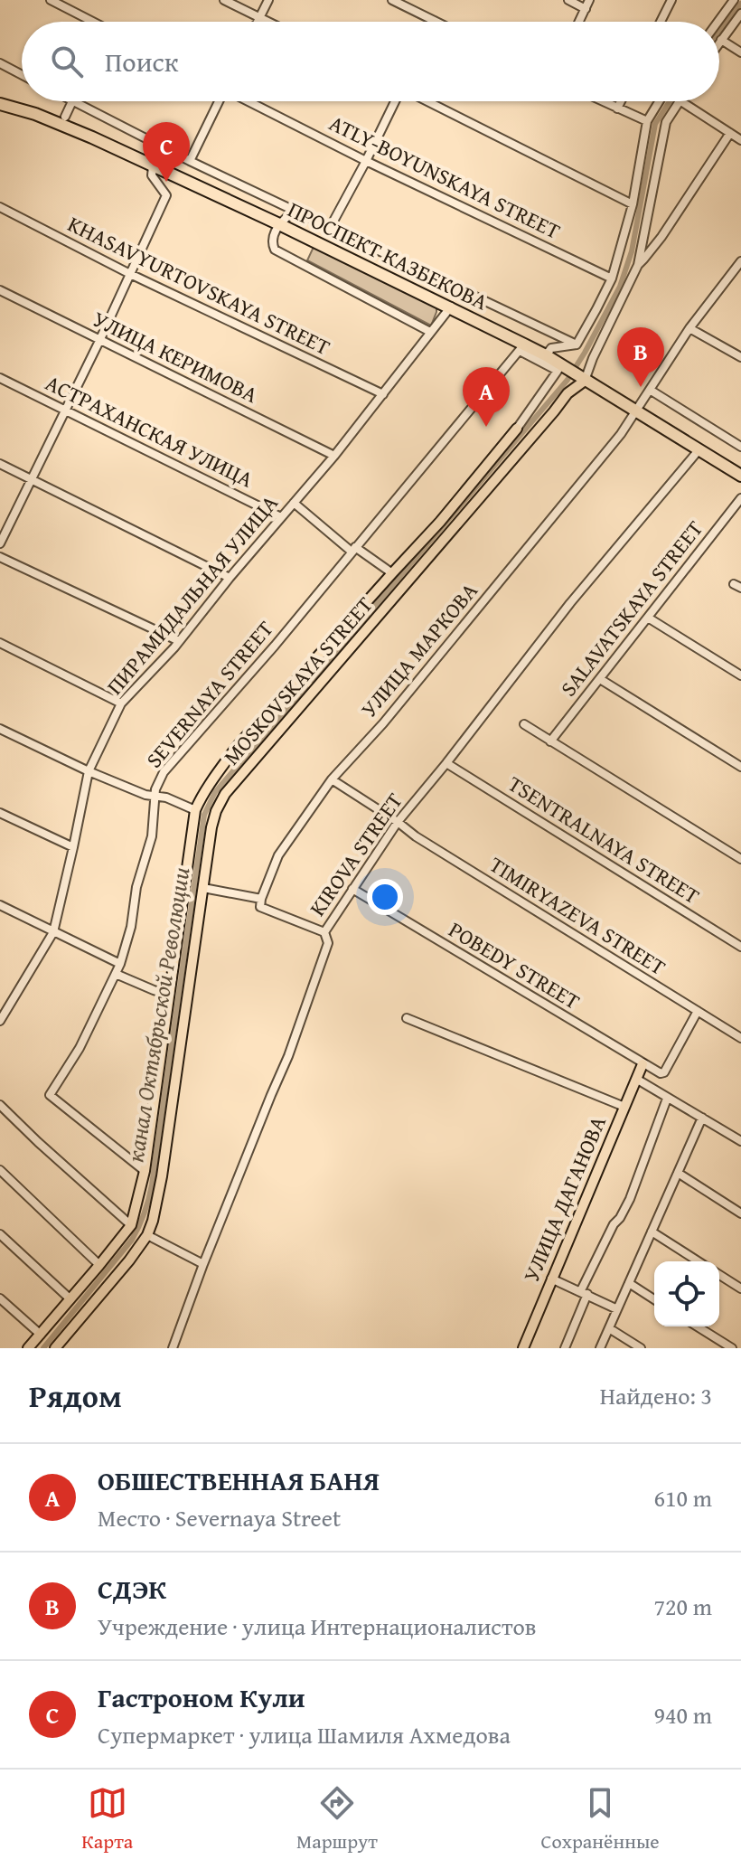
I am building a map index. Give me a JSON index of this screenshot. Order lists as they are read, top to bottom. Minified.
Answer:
{"streets":{"highway":["ПРОСПЕКТ КАЗБЕКОВА"],"main road":["MOSKOVSKAYA STREET","УЛИЦА ДАГАНОВА"],"street":["ATLY-BOYUNSKAYA STREET","KHASAVYURTOVSKAYA STREET","УЛИЦА КЕРИМОВА","АСТРАХАНСКАЯ УЛИЦА","ПИРАМИДАЛЬНАЯ УЛИЦА","SALAVATSKAYA STREET","УЛИЦА МАРКОВА","SEVERNAYA STREET","TSENTRALNAYA STREET","KIROVA STREET","TIMIRYAZEVA STREET","POBEDY STREET"]},"crossings":[["ПРОСПЕКТ КАЗБЕКОВА","ПИРАМИДАЛЬНАЯ УЛИЦА"],["ПРОСПЕКТ КАЗБЕКОВА","УЛИЦА МАРКОВА"],["ПРОСПЕКТ КАЗБЕКОВА","MOSKOVSKAYA STREET"],["ПРОСПЕКТ КАЗБЕКОВА","SEVERNAYA STREET"],["ПРОСПЕКТ КАЗБЕКОВА","KIROVA STREET"],["KHASAVYURTOVSKAYA STREET","ПИРАМИДАЛЬНАЯ УЛИЦА"],["УЛИЦА КЕРИМОВА","ПИРАМИДАЛЬНАЯ УЛИЦА"],["АСТРАХАНСКАЯ УЛИЦА","ПИРАМИДАЛЬНАЯ УЛИЦА"],["УЛИЦА МАРКОВА","TIMIRYAZEVA STREET"],["MOSKOVSKAYA STREET","SEVERNAYA STREET"],["TSENTRALNAYA STREET","KIROVA STREET"],["KIROVA STREET","TIMIRYAZEVA STREET"],["KIROVA STREET","POBEDY STREET"],["TIMIRYAZEVA STREET","POBEDY STREET"],["POBEDY STREET","УЛИЦА ДАГАНОВА"]],"water":["канал Октябрьской Революции"],"page":{"search":"Поиск","pins":["C","B","A"],"heading":["Рядом","Найдено: 3"],"list":[{"mark":"A","name":"ОБШЕСТВЕННАЯ БАНЯ","note":"Место · Severnaya Street","value":"610 m"},{"mark":"B","name":"СДЭК","note":"Учреждение · улица Интернационалистов","value":"720 m"},{"mark":"C","name":"Гастроном Кули","note":"Супермаркет · улица Шамиля Ахмедова","value":"940 m"}],"nav":["Карта","Маршрут","Сохранённые"]}}
